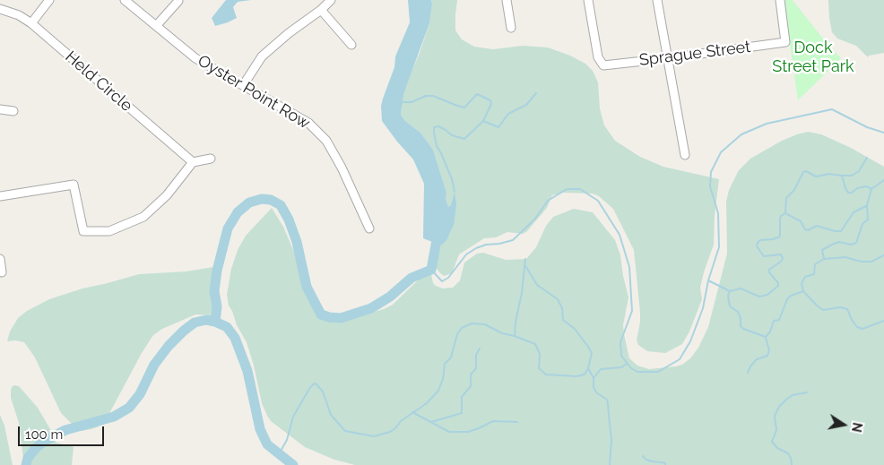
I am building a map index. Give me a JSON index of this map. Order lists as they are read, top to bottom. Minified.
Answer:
{"streets":{"street":["Sprague Street","Held Circle","Oyster Point Row"]},"parks":["Dock Street Park"],"scale_bar":"100 m","north":"right"}
